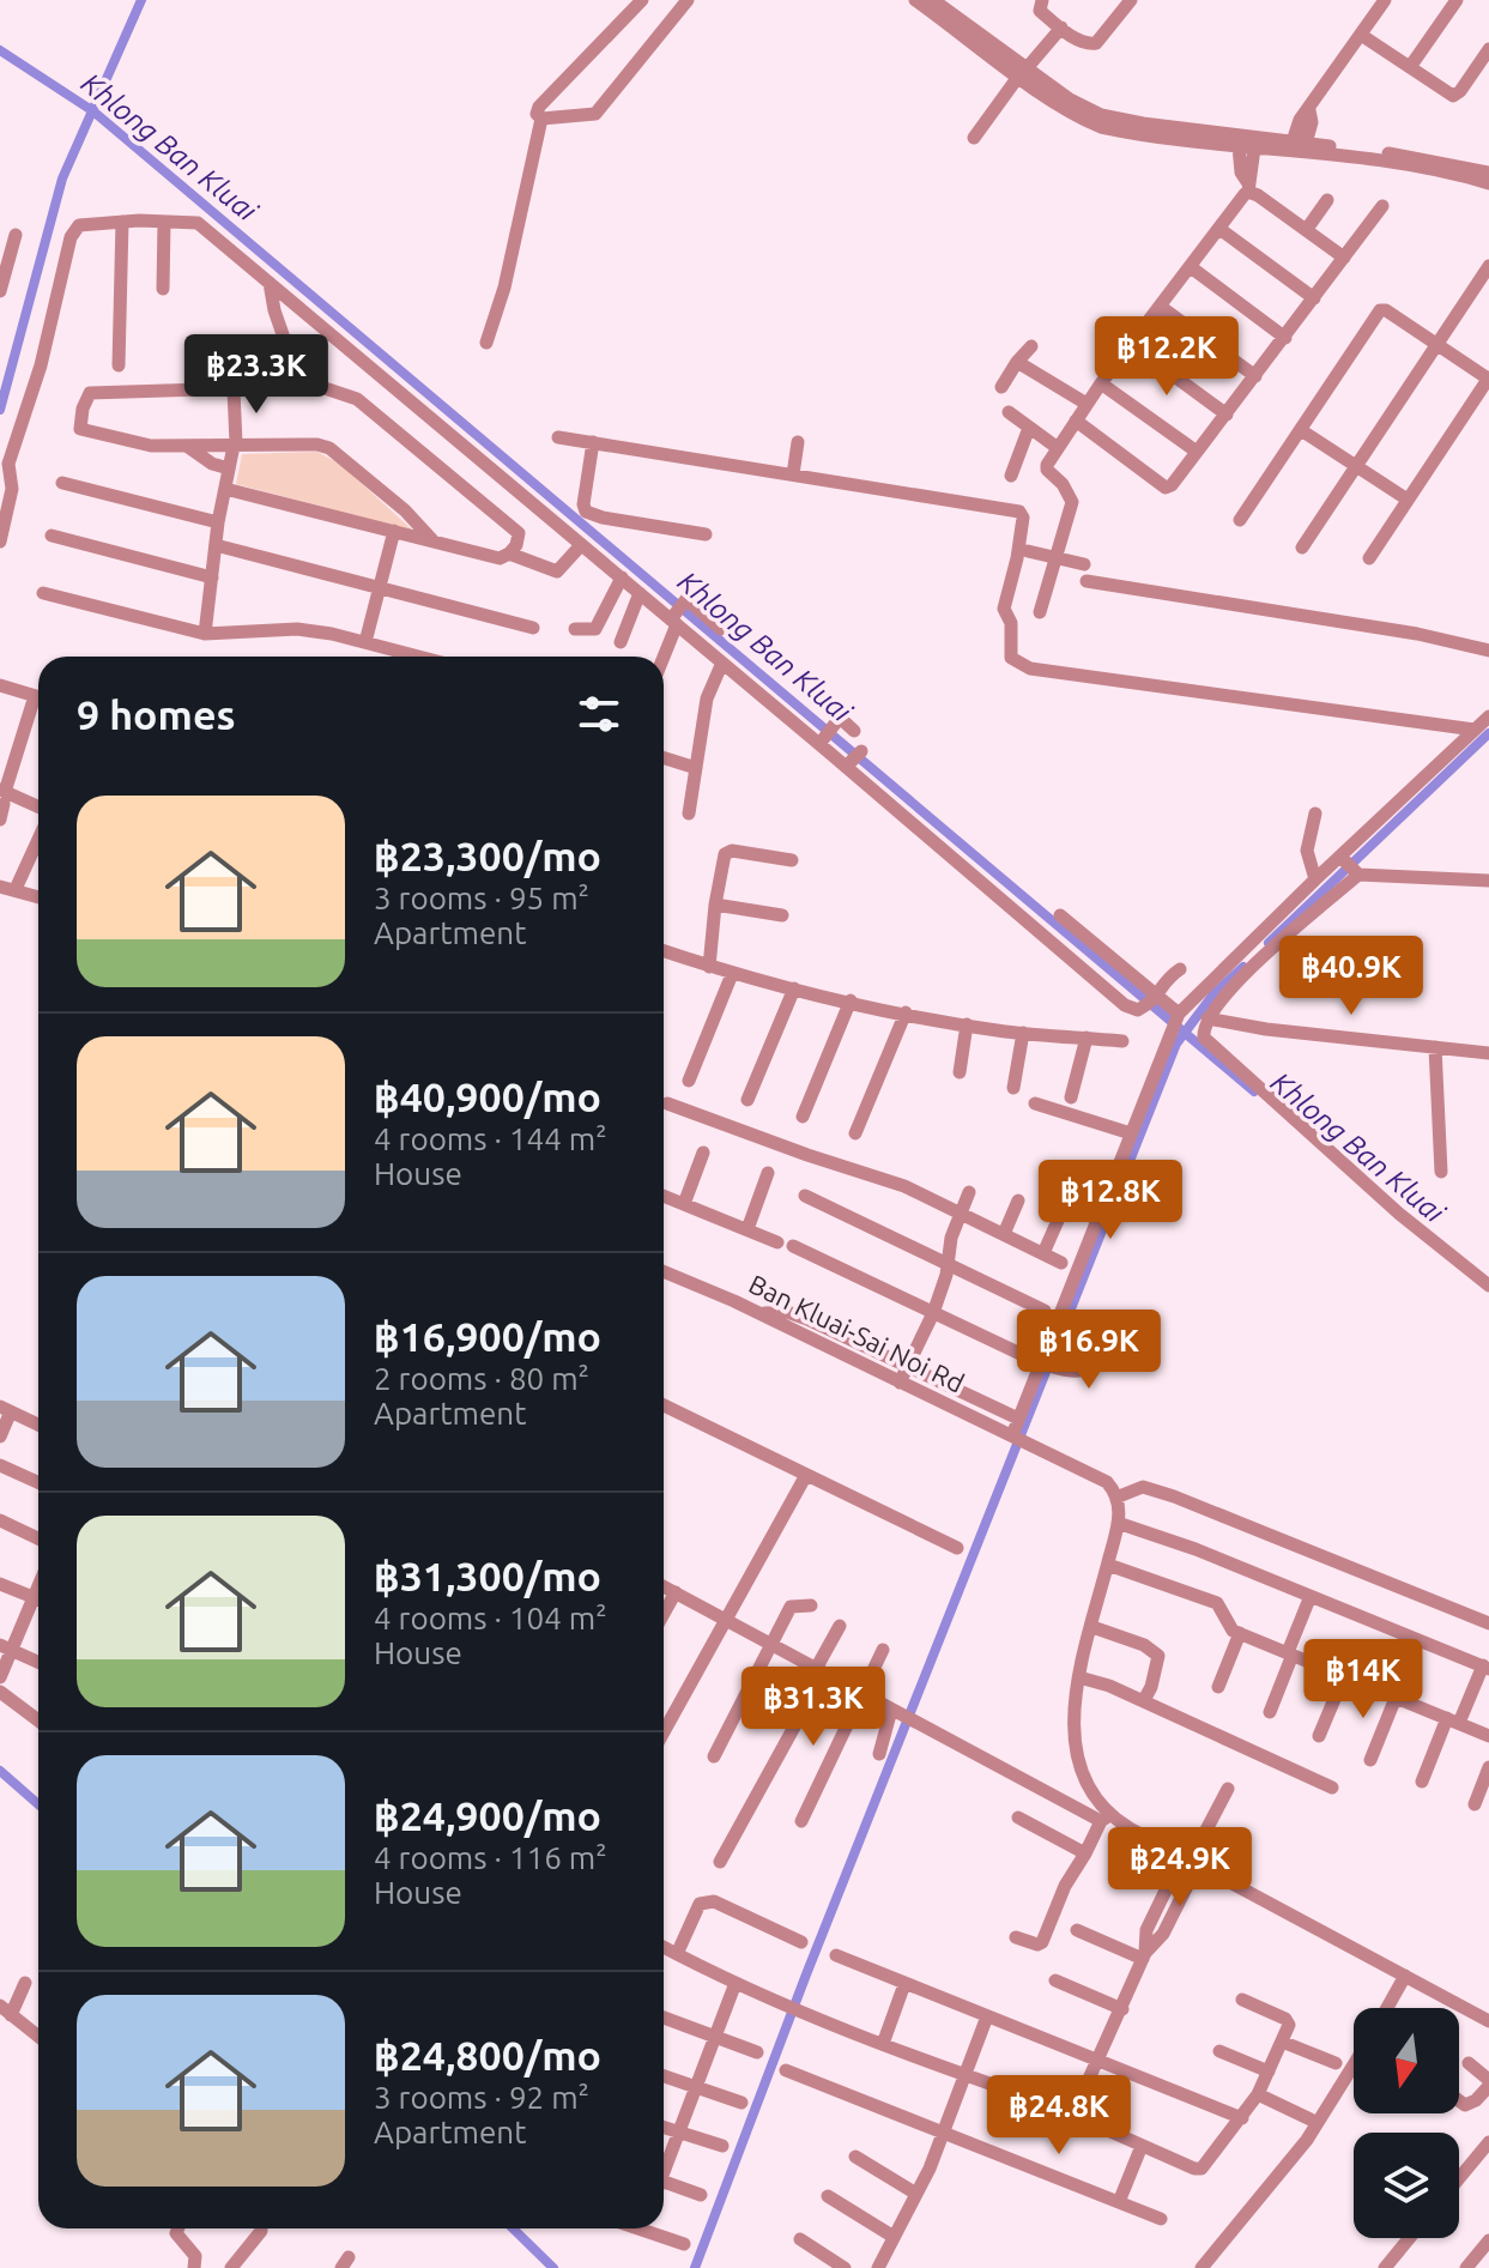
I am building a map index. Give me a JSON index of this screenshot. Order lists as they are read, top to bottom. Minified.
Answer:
{"streets":{"street":["Ban Kluai-Sai Noi Rd"]},"water":["Khlong Ban Kluai"],"north":"bottom","page":{"price":["฿12.2K","฿23.3K","฿40.9K","฿12.8K","฿16.9K","฿14K","฿31.3K","฿24.9K","฿24.8K"],"heading":"9 homes","list":[{"name":"฿23,300/mo","note":"3 rooms · 95 m² · Apartment"},{"name":"฿40,900/mo","note":"4 rooms · 144 m² · House"},{"name":"฿16,900/mo","note":"2 rooms · 80 m² · Apartment"},{"name":"฿31,300/mo","note":"4 rooms · 104 m² · House"},{"name":"฿24,900/mo","note":"4 rooms · 116 m² · House"},{"name":"฿24,800/mo","note":"3 rooms · 92 m² · Apartment"}]}}
